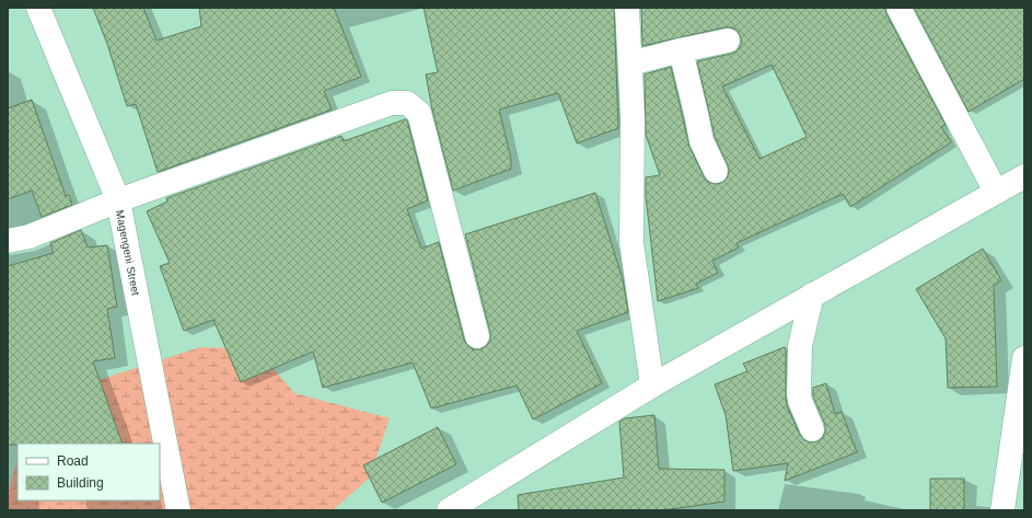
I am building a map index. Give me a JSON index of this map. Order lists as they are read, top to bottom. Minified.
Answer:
{"streets":{"street":["Magengeni Street"]},"legend":["Road","Building"]}
